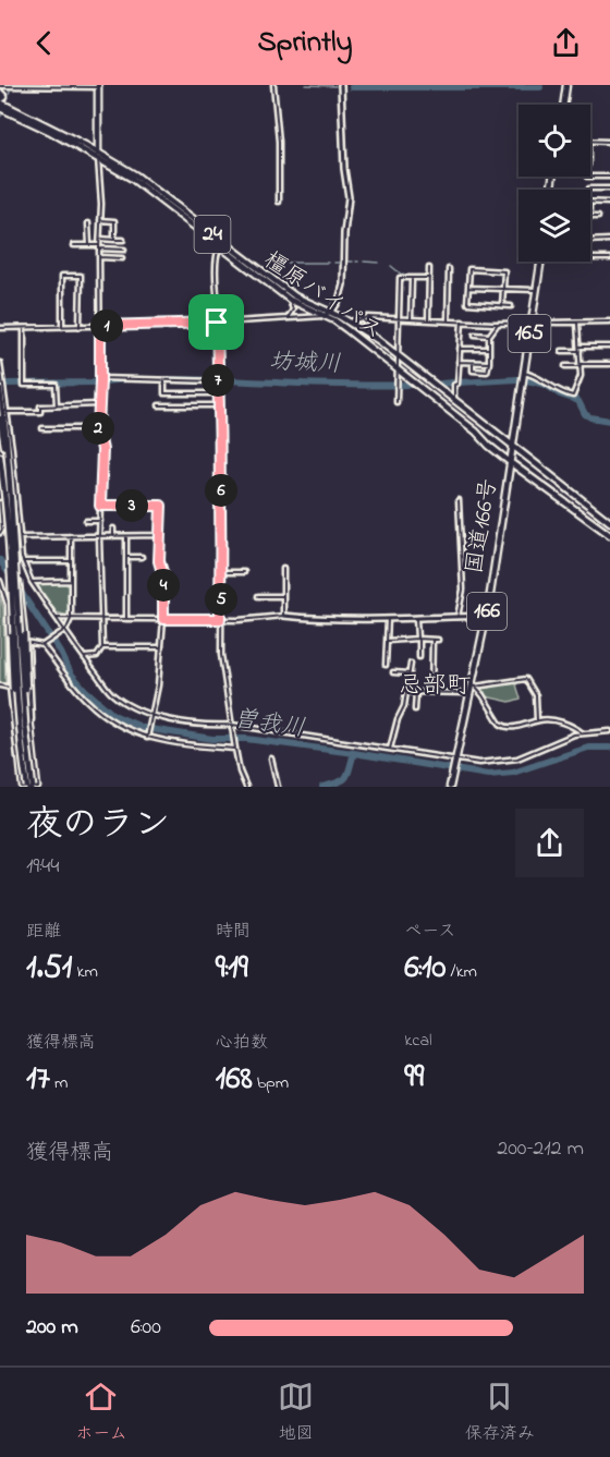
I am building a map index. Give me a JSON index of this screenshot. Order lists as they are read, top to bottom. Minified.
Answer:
{"streets":{"main road":["24","橿原バイパス","165","国道166号","166"]},"crossings":[["橿原バイパス","165"],["橿原バイパス","国道166号"],["165","国道166号"]],"districts":["忌部町"],"water":["坊城川","曽我川"],"page":{"header":"Sprintly","pins":["1","7","2","6","3","4","5"],"heading":["夜のラン","19:44"],"stats":[["距離","1.51 km"],["時間","9:19"],["ペース","6:10 /km"],["獲得標高","17 m"],["心拍数","168 bpm"],["kcal","99"]],"chart":["獲得標高","200–212 m"],"list":[{"name":"200 m","note":"6:00"}],"tabs":["ホーム","地図","保存済み"]}}
